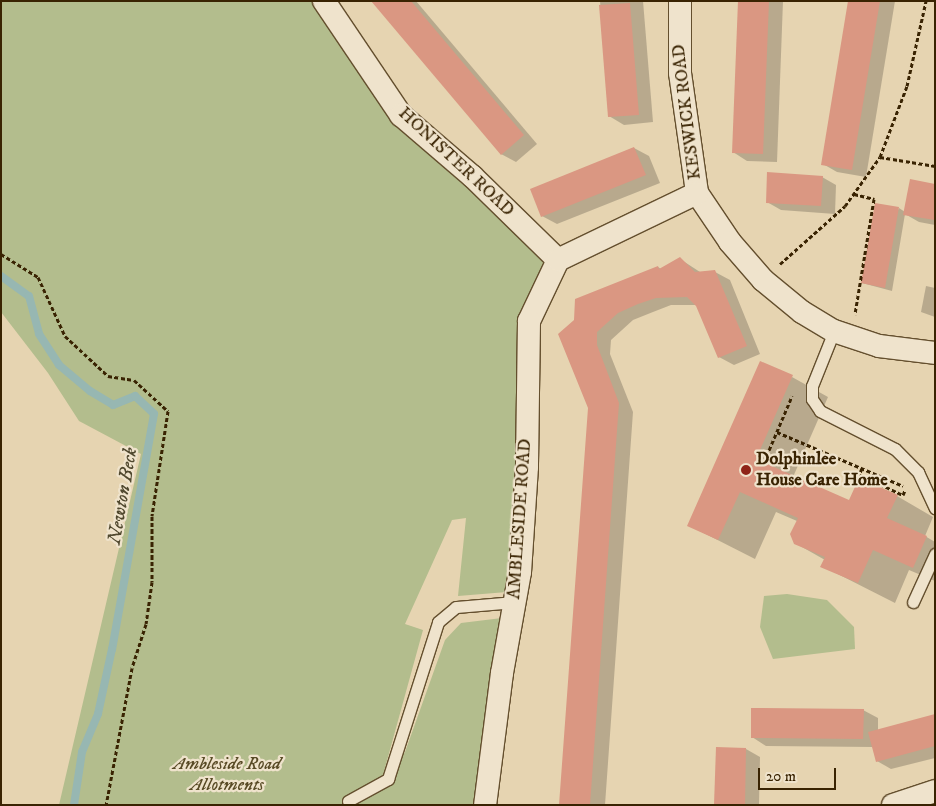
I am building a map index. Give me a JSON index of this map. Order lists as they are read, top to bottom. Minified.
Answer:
{"streets":{"street":["KESWICK ROAD","HONISTER ROAD","AMBLESIDE ROAD"]},"crossings":[["HONISTER ROAD","AMBLESIDE ROAD"]],"water":["Newton Beck"],"parks":["Ambleside Road Allotments"],"places":["Dolphinlee House Care Home"],"scale_bar":"20 m"}
